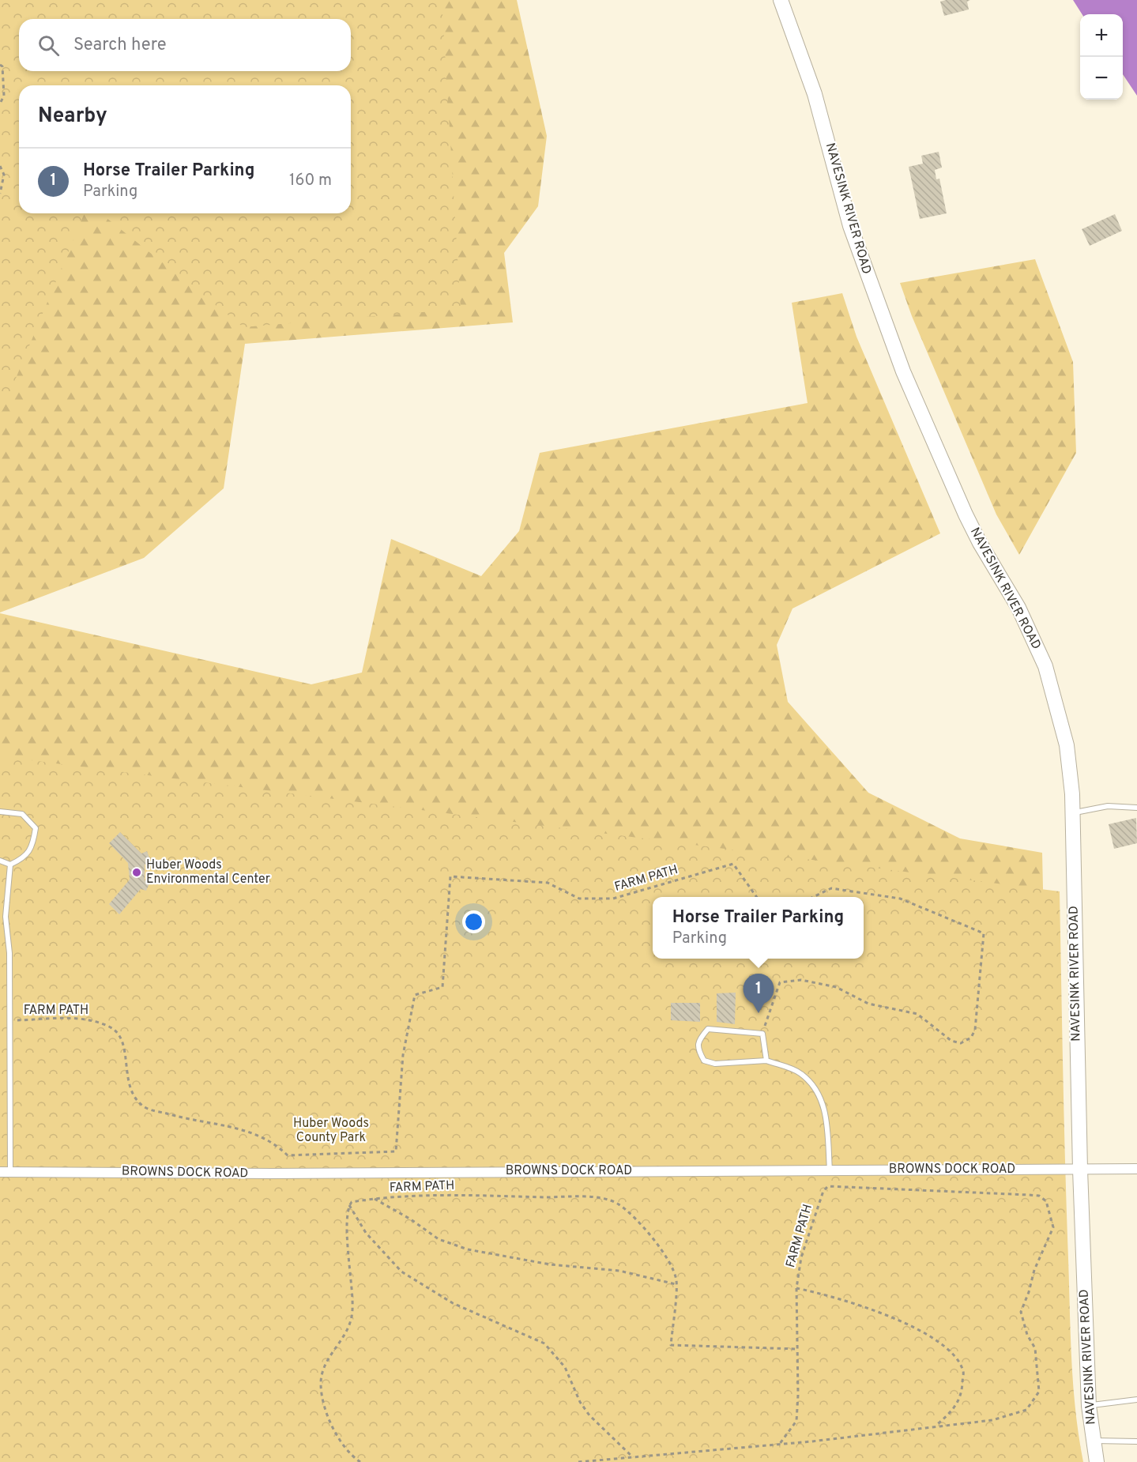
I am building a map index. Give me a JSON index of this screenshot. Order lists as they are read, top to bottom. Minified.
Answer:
{"streets":{"main road":["NAVESINK RIVER ROAD"],"street":["BROWNS DOCK ROAD"],"path":["FARM PATH"]},"crossings":[["NAVESINK RIVER ROAD","BROWNS DOCK ROAD"]],"parks":["Huber Woods County Park"],"places":["Huber Woods Environmental Center"],"page":{"map_buttons":["+","−"],"search":"Search here","heading":"Nearby","list":[{"mark":"1","name":"Horse Trailer Parking","note":"Parking","value":"160 m"}],"popup":["Horse Trailer Parking","Parking"],"pins":"1"}}
